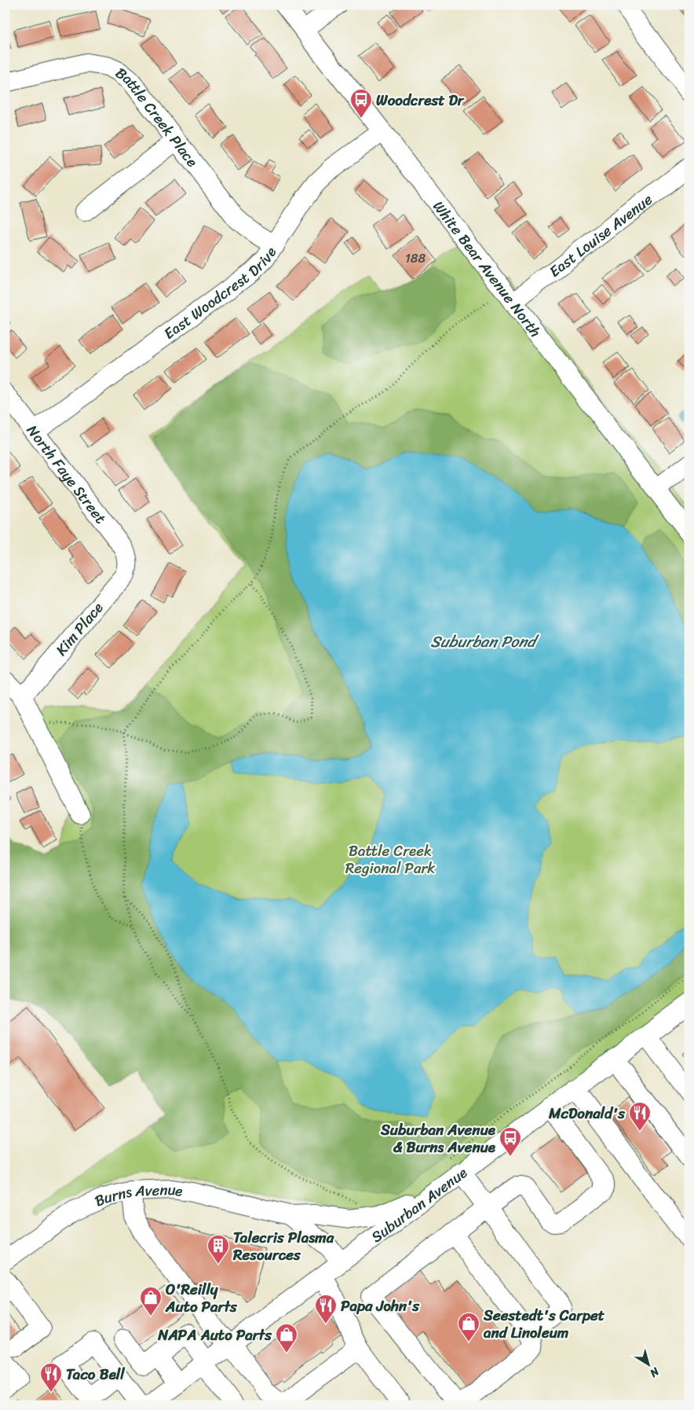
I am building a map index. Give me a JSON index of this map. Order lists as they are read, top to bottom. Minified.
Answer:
{"streets":{"street":["Battle Creek Place","East Louise Avenue","White Bear Avenue North","East Woodcrest Drive","North Faye Street","Kim Place","Burns Avenue","Suburban Avenue"]},"crossings":[["Battle Creek Place","East Woodcrest Drive"],["East Louise Avenue","White Bear Avenue North"],["White Bear Avenue North","East Woodcrest Drive"],["East Woodcrest Drive","North Faye Street"],["North Faye Street","Kim Place"],["Burns Avenue","Suburban Avenue"]],"water":["Suburban Pond"],"parks":["Battle Creek Regional Park"],"places":{"bus stop":["Woodcrest Dr","Suburban Avenue & Burns Avenue"],"restaurant":["McDonald's","Papa John's","Taco Bell"],"building":["Talecris Plasma Resources"],"shop":["O'Reilly Auto Parts","Seestedt's Carpet and Linoleum","NAPA Auto Parts"]},"house_numbers":["188"],"north":"bottom right"}
